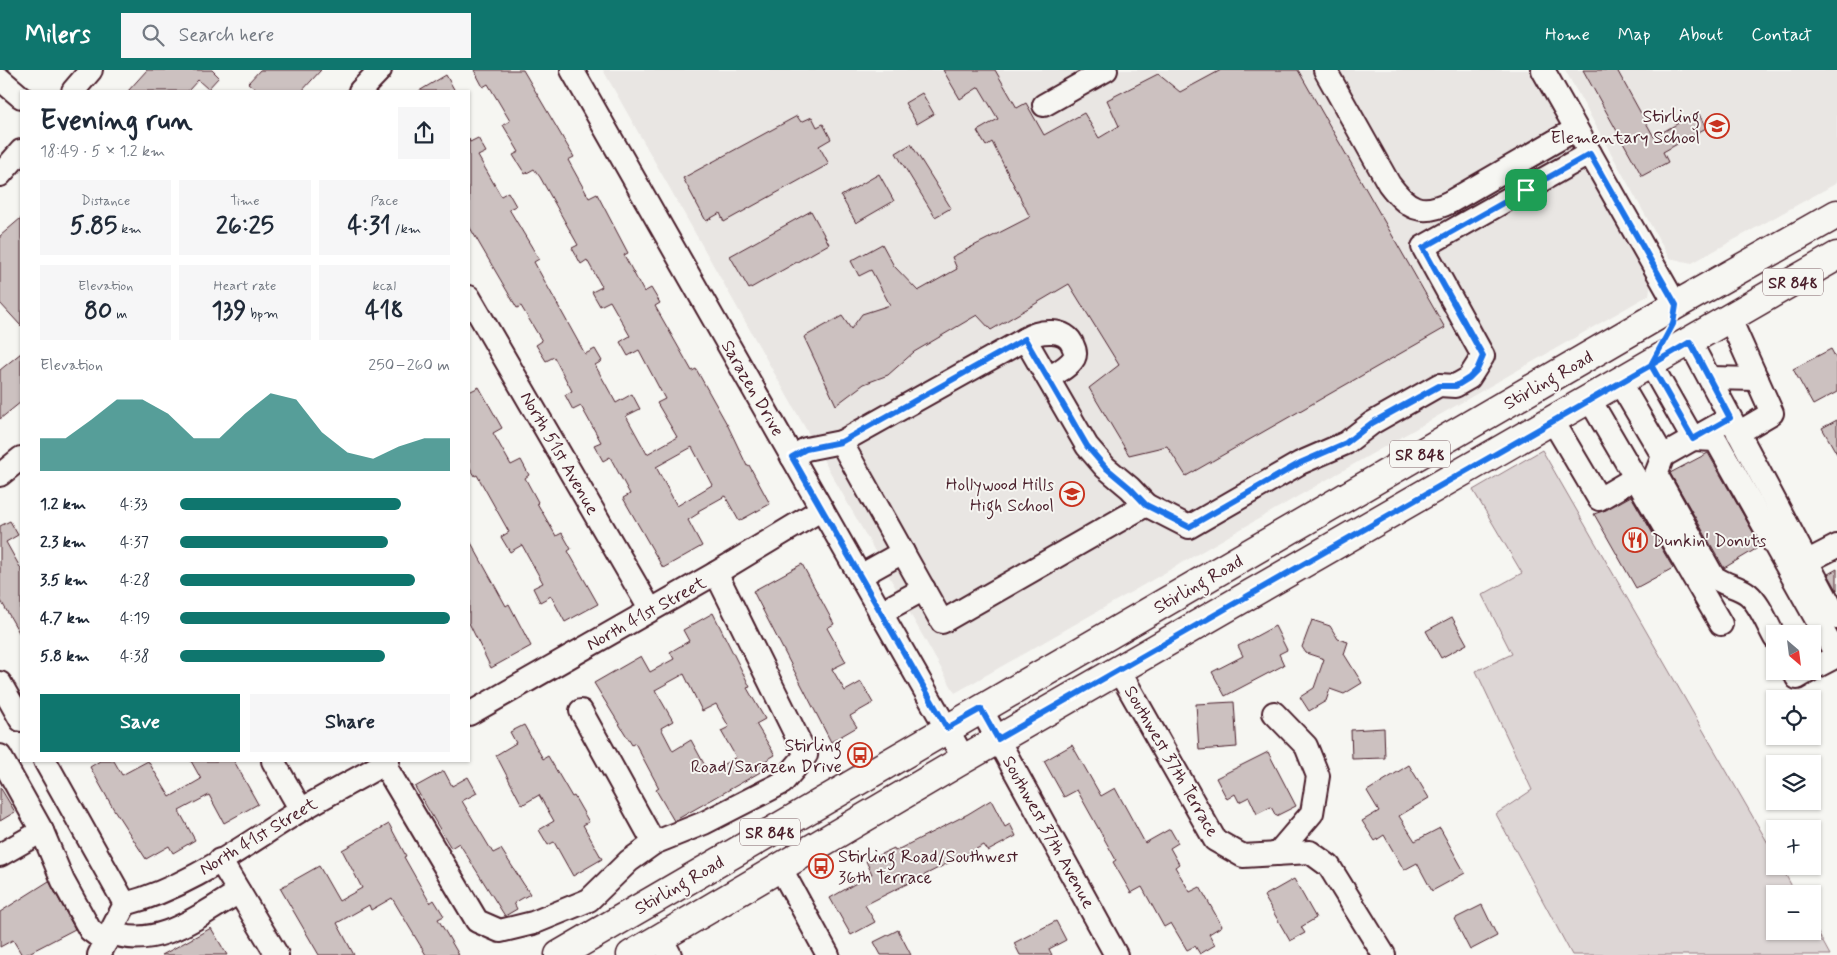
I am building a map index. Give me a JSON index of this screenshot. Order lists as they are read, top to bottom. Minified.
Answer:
{"streets":{"main road":["SR 848","Stirling Road"],"street":["Sarazen Drive","North 51st Avenue","North 41st Street","Southwest 37th Terrace","Southwest 37th Avenue"]},"crossings":[["Stirling Road","Sarazen Drive"],["Stirling Road","Southwest 37th Terrace"],["Stirling Road","Southwest 37th Avenue"],["Sarazen Drive","North 41st Street"],["North 51st Avenue","North 41st Street"]],"places":{"school or university":["Stirling Elementary School","Hollywood Hills High School"],"restaurant":["Dunkin' Donuts"],"bus stop":["Stirling Road/Sarazen Drive","Stirling Road/Southwest 36th Terrace"]},"north":"bottom right","page":{"header":"Milers","search":"Search here","nav":["Home","Map","About","Contact"],"heading":["Evening run","18:49 · 5 × 1.2 km"],"stats":[["Distance","5.85 km"],["Time","26:25"],["Pace","4:31 /km"],["Elevation","80 m"],["Heart rate","139 bpm"],["kcal","418"]],"chart":["Elevation","250–260 m"],"list":[{"name":"1.2 km","note":"4:33"},{"name":"2.3 km","note":"4:37"},{"name":"3.5 km","note":"4:28"},{"name":"4.7 km","note":"4:19"},{"name":"5.8 km","note":"4:38"}],"map_buttons":["+","−"],"buttons":["Save","Share"]}}
